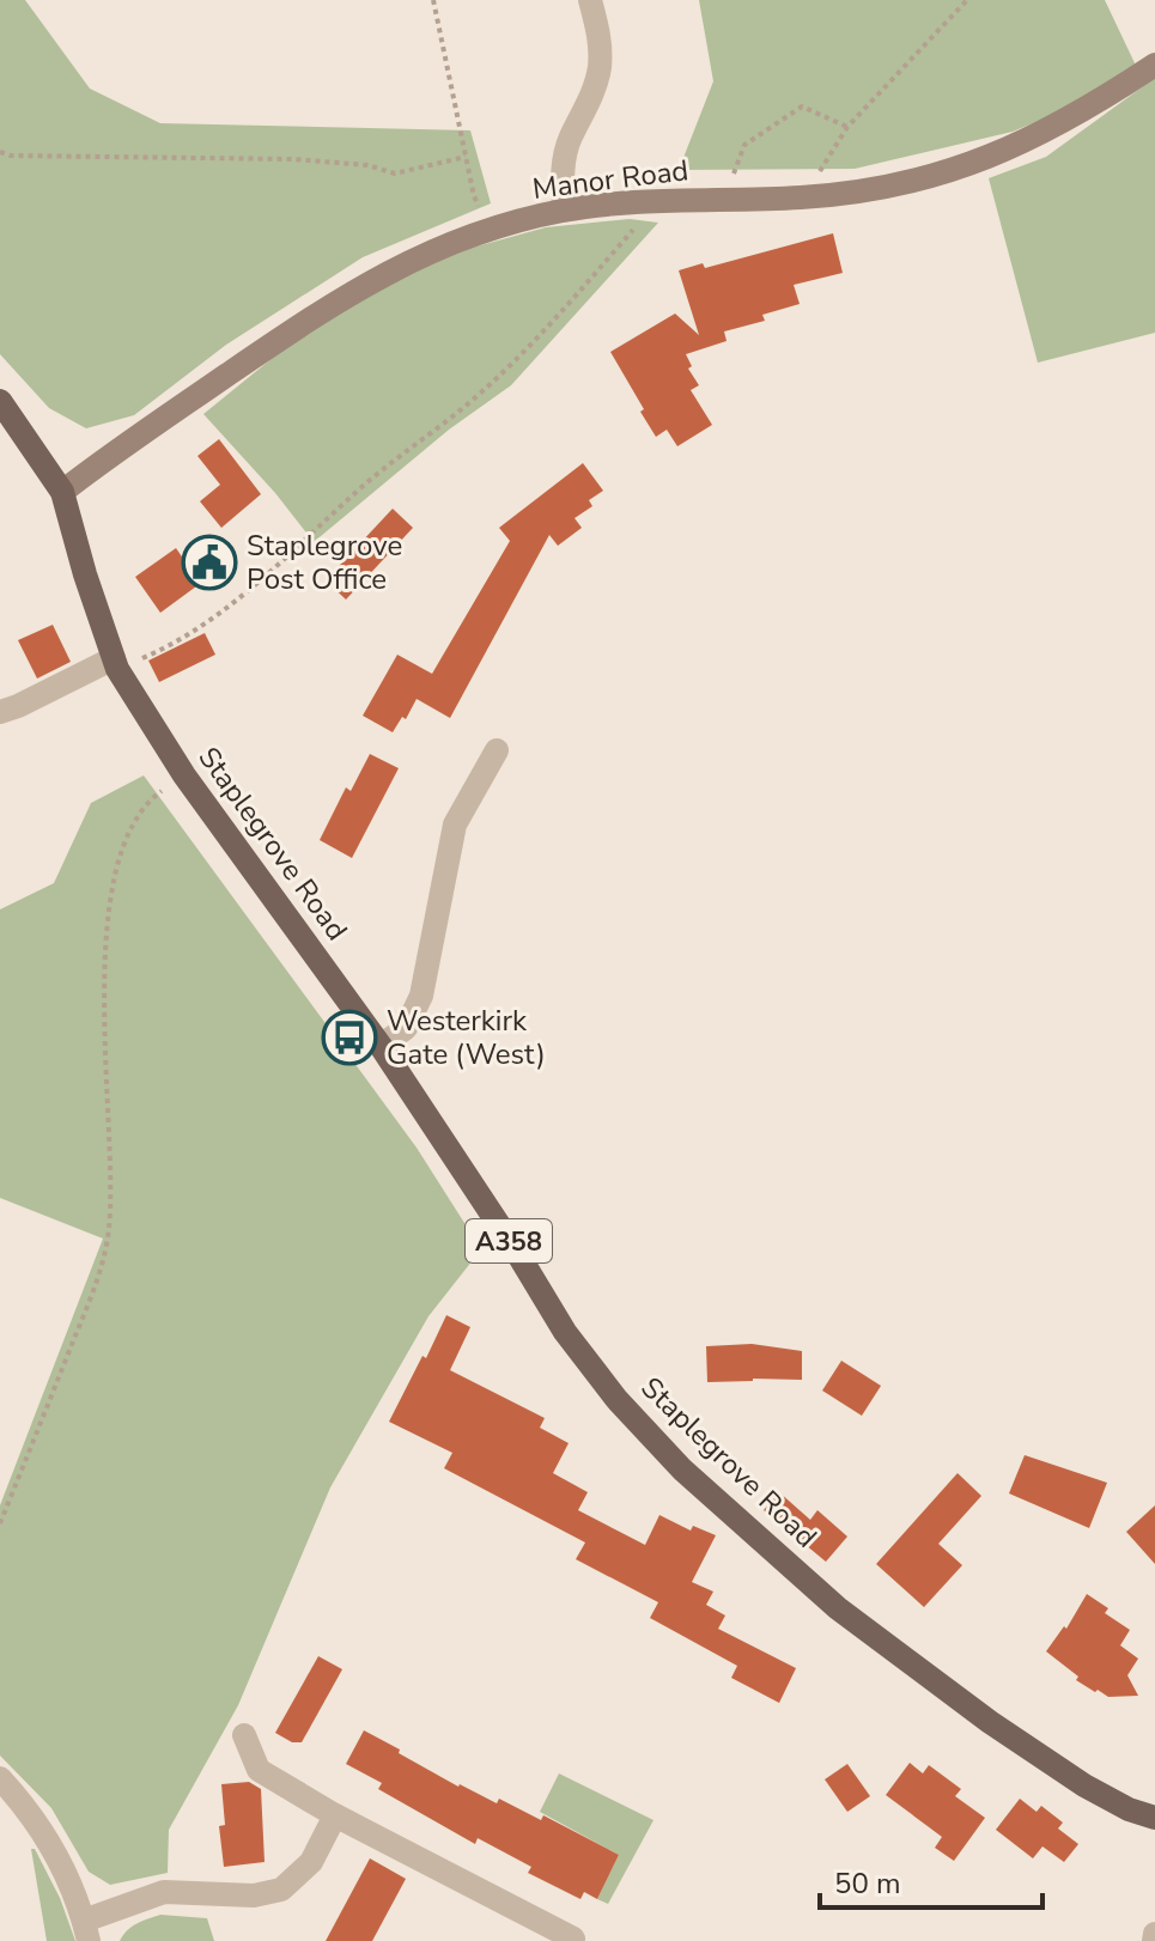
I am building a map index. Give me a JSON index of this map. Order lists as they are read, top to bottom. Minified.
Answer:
{"streets":{"main road":["Staplegrove Road","A358"],"street":["Manor Road"]},"crossings":[["Manor Road","Staplegrove Road"],["Manor Road","A358"],["Staplegrove Road","A358"]],"places":{"public building":["Staplegrove Post Office"],"bus stop":["Westerkirk Gate (West)"]},"scale_bar":"50 m"}
